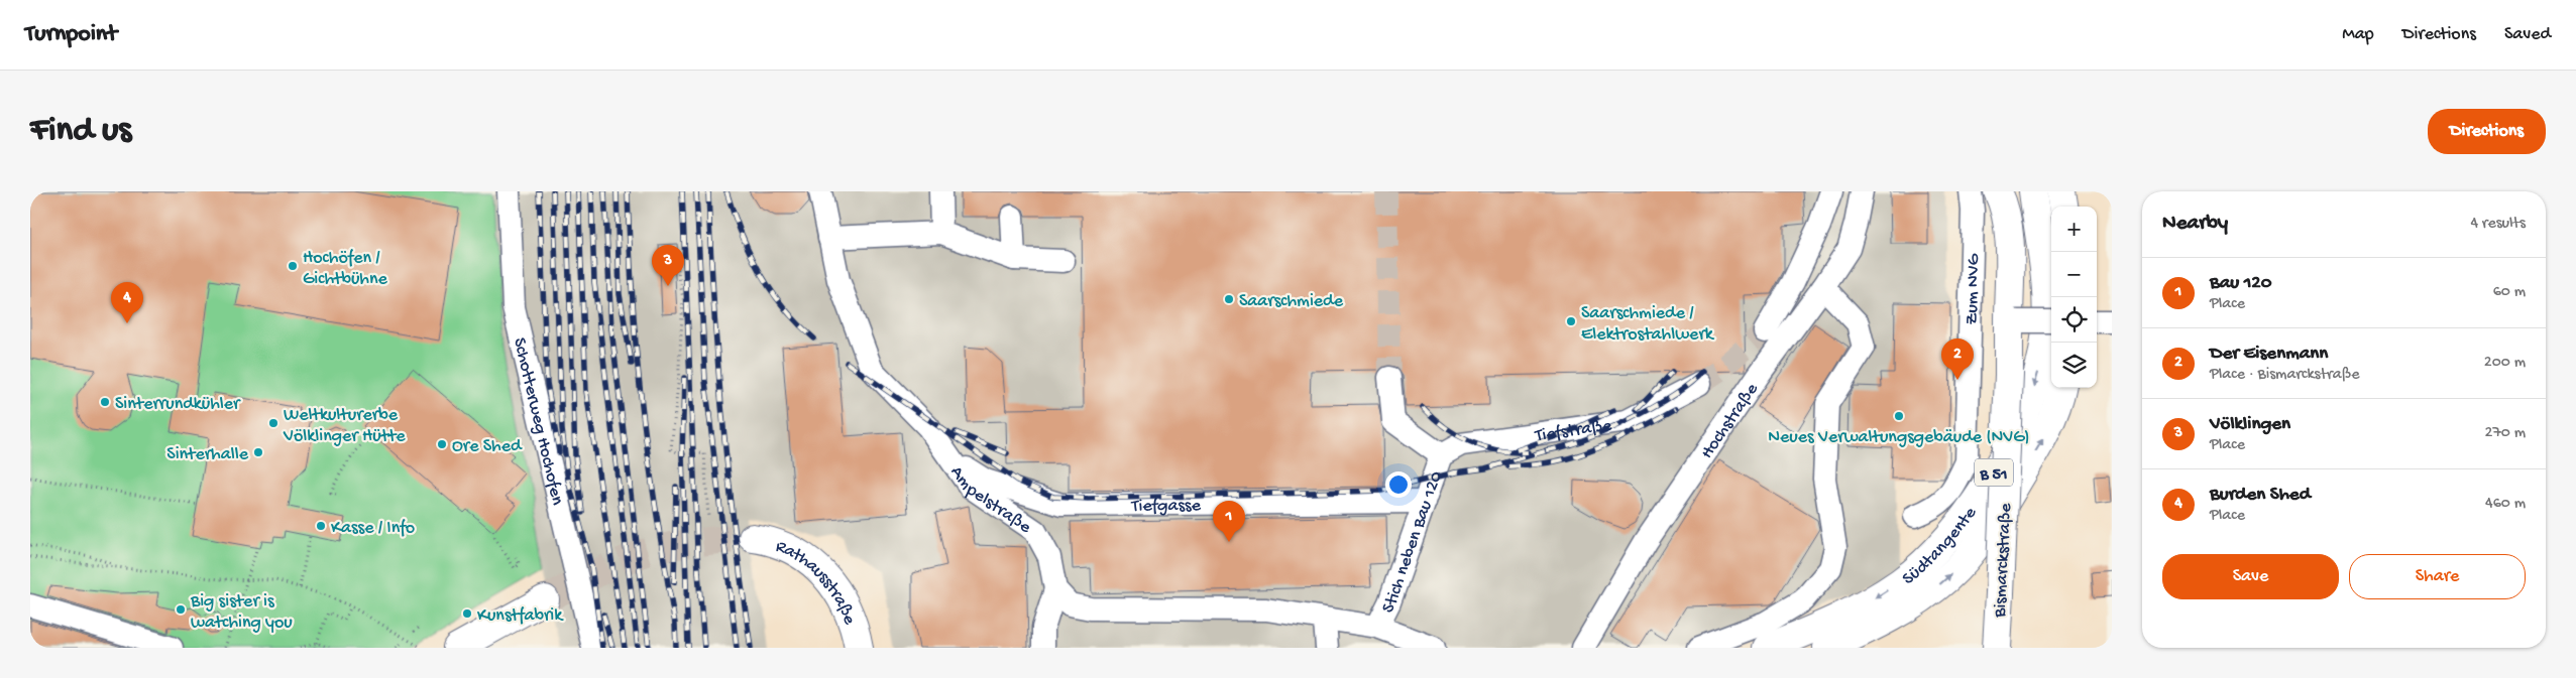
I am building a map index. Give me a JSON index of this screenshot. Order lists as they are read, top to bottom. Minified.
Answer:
{"streets":{"main road":["B 51","Südtangente","Bismarckstraße","Rathausstraße"],"street":["Zum NVG","Schotterweg Hochofen","Hochstraße","Tiefstraße","Ampelstraße","Tiefgasse","Stich neben Bau 120"]},"crossings":[["Tiefstraße","Stich neben Bau 120"],["Ampelstraße","Tiefgasse"],["Tiefgasse","Stich neben Bau 120"]],"places":["Hochöfen / Gichtbühne","Saarschmiede","Saarschmiede / Elektrostahlwerk","Sinterrundkühler","Neues Verwaltungsgebäude (NVG)","Weltkulturerbe Völklinger Hütte","Ore Shed","Sinterhalle","Kasse / Info","Big sister is watching you","Kunstfabrik"],"page":{"header":"Turnpoint","nav":["Map","Directions","Saved"],"buttons":["Directions",["Save","Share"]],"title":"Find us","heading":["Nearby","4 results"],"map_buttons":["+","−"],"pins":["3","4","2","1"],"list":[{"mark":"1","name":"Bau 120","note":"Place","value":"60 m"},{"mark":"2","name":"Der Eisenmann","note":"Place · Bismarckstraße","value":"200 m"},{"mark":"3","name":"Völklingen","note":"Place","value":"270 m"},{"mark":"4","name":"Burden Shed","note":"Place","value":"460 m"}]}}
